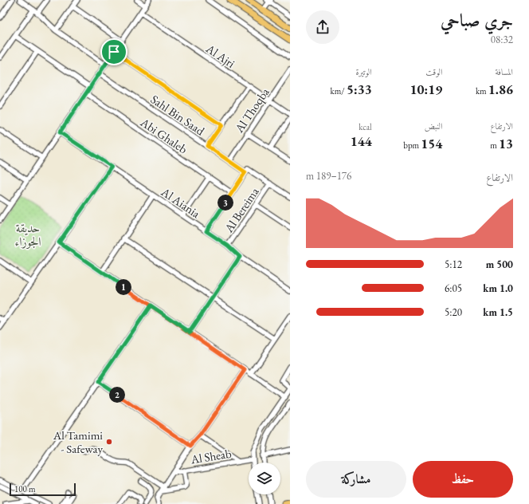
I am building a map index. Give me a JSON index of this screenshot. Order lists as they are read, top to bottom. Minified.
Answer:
{"streets":{"street":["Al Ajri","Al Thoqba","Sahl Bin Saad","Abi Ghaleb","Al Aiania","Al Bereima","Al Sheab"]},"crossings":[["Al Ajri","Al Thoqba"],["Al Thoqba","Sahl Bin Saad"],["Sahl Bin Saad","Al Bereima"],["Al Aiania","Al Bereima"]],"parks":["حديقة الجوزاء"],"places":["Al Tamimi - Safeway"],"scale_bar":"100 m","page":{"heading":["جري صباحي","08:32"],"stats":[["المسافة","1.86 km"],["الوقت","10:19"],["الوتيرة","5:33 /km"],["الارتفاع","13 m"],["النبض","154 bpm"],["kcal","144"]],"chart":["الارتفاع","176–189 m"],"pins":["3","1","2"],"list":[{"name":"500 m","note":"5:12"},{"name":"1.0 km","note":"6:05"},{"name":"1.5 km","note":"5:20"}],"buttons":["حفظ","مشاركة"],"scale":"100 m"}}
